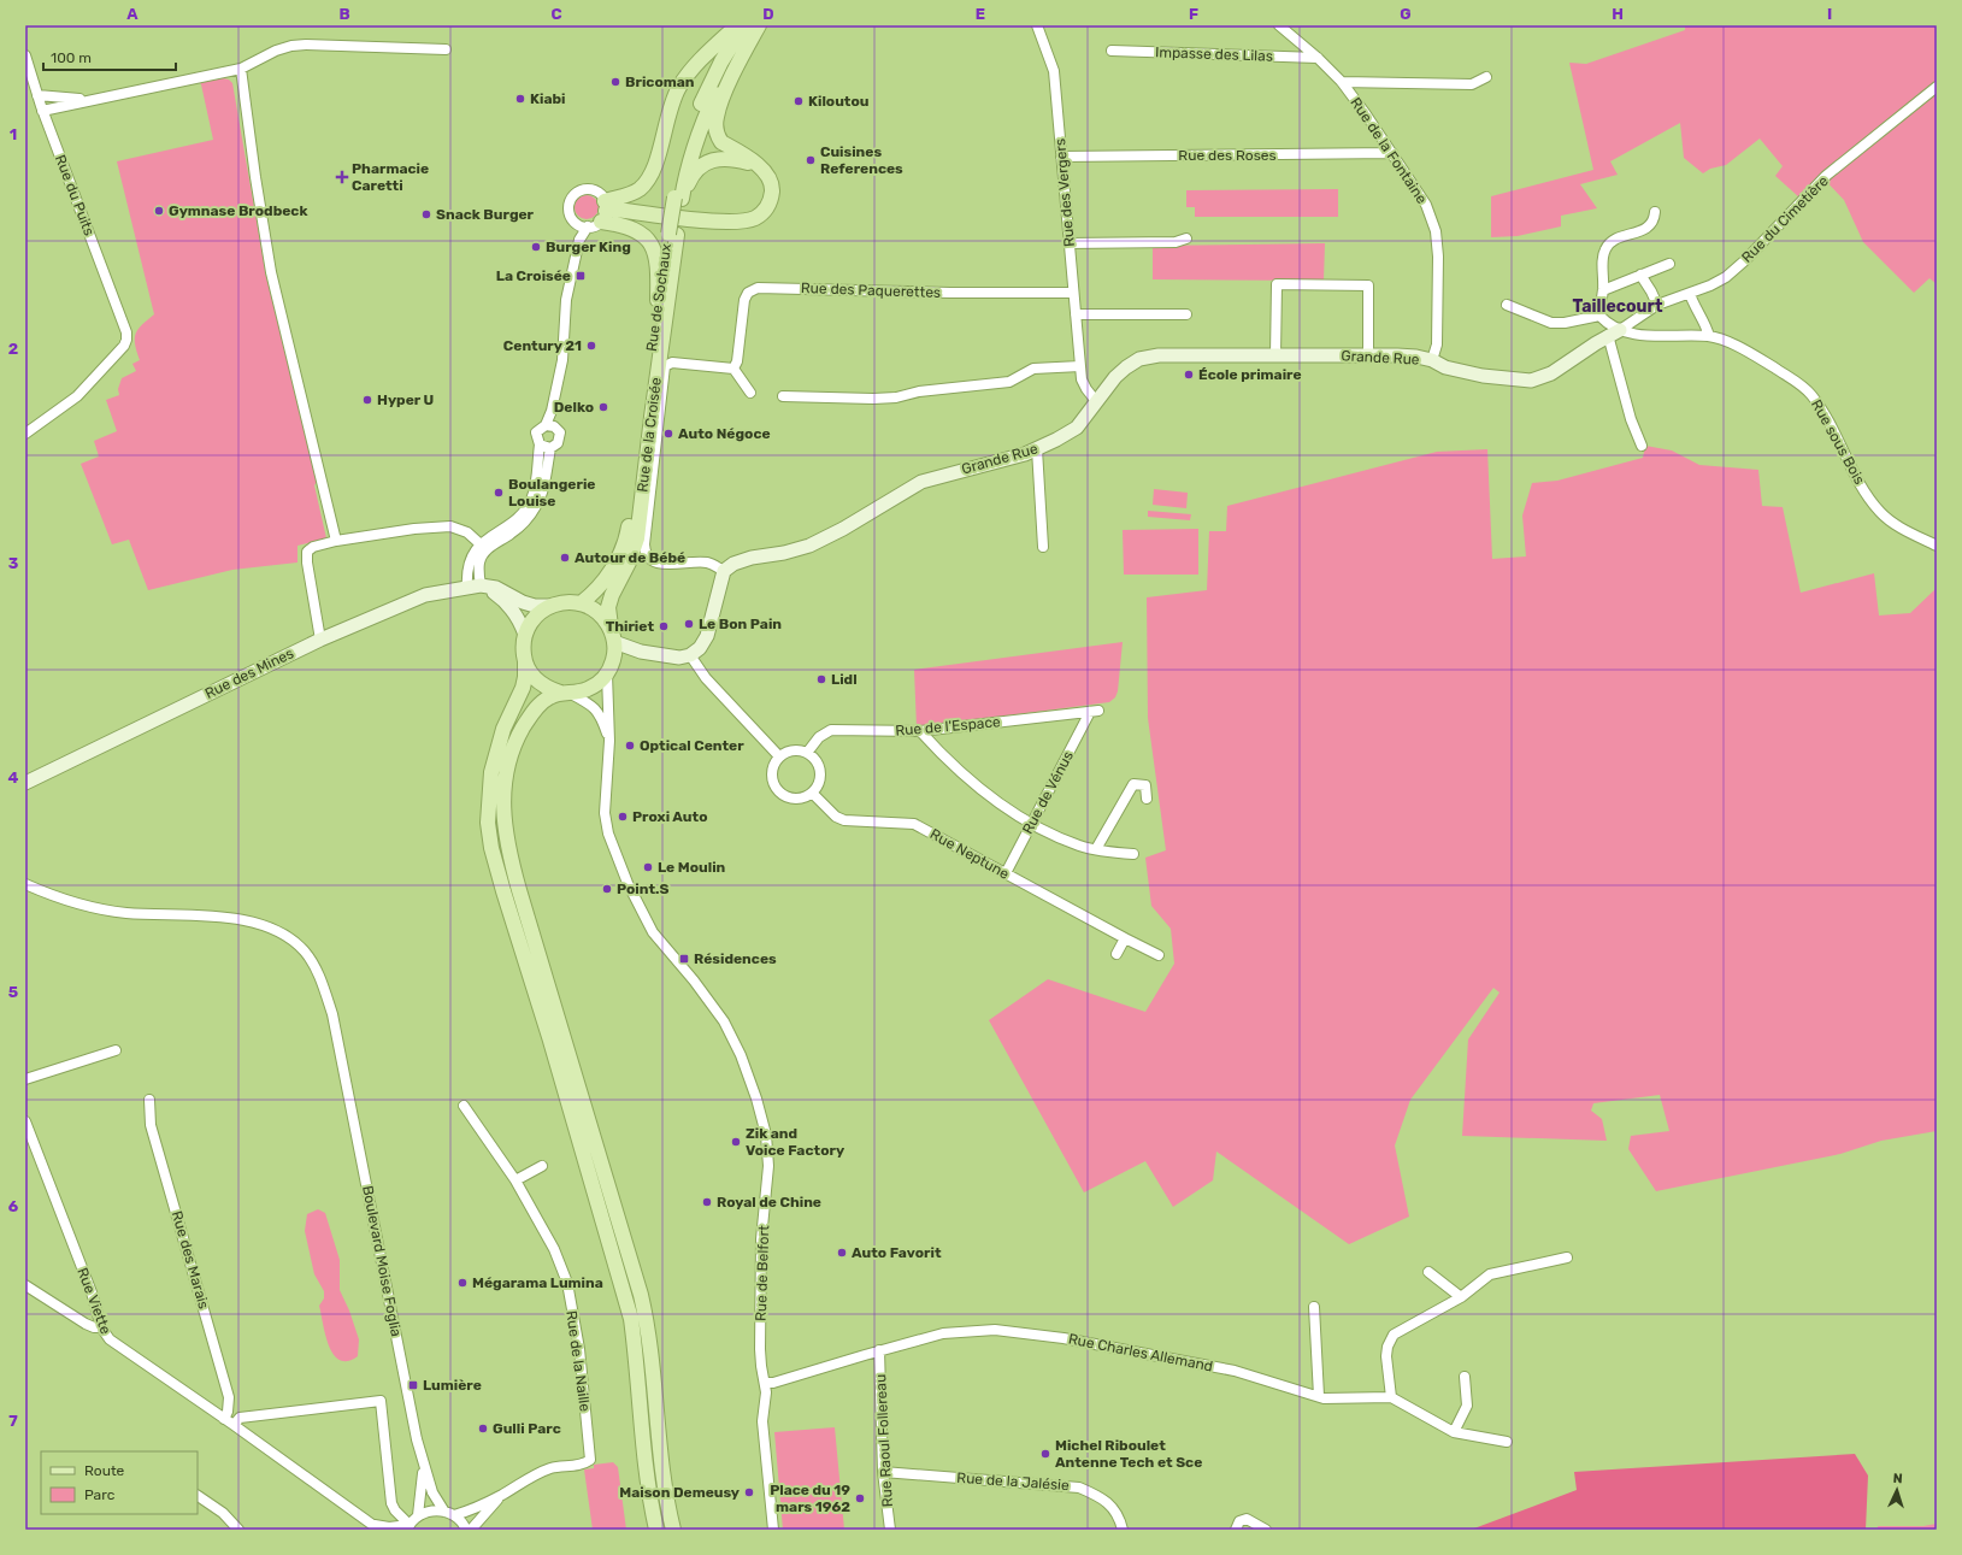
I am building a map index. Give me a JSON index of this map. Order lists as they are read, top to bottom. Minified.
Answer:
{"streets":{"main road":["Rue de Sochaux","Rue de la Croisée"],"street":["Impasse des Lilas","Rue de la Fontaine","Rue des Roses","Rue des Vergers","Rue du Puits","Rue du Cimetière","Rue des Paquerettes","Grande Rue","Rue sous Bois","Rue des Mines","Rue de l'Espace","Rue de Vénus","Rue Neptune","Rue des Marais","Boulevard Moise Foglia","Rue de Belfort","Rue Viette","Rue Charles Allemand","Rue de la Naille","Rue Raoul Follereau","Rue de la Jalésie"]},"crossings":[["Impasse des Lilas","Rue de la Fontaine"],["Rue de la Fontaine","Rue des Roses"],["Rue de la Fontaine","Grande Rue"],["Rue des Roses","Rue des Vergers"],["Rue des Vergers","Rue des Paquerettes"],["Rue des Vergers","Grande Rue"],["Rue du Cimetière","Grande Rue"],["Rue du Cimetière","Rue sous Bois"],["Rue de Sochaux","Rue de la Croisée"],["Rue de Sochaux","Rue des Mines"],["Grande Rue","Rue sous Bois"],["Rue de la Croisée","Rue des Mines"],["Rue de l'Espace","Rue de Vénus"],["Rue de l'Espace","Rue Neptune"],["Rue de Vénus","Rue Neptune"],["Rue des Marais","Rue Viette"],["Rue de Belfort","Rue Charles Allemand"],["Rue Charles Allemand","Rue Raoul Follereau"],["Rue Raoul Follereau","Rue de la Jalésie"]],"districts":["Taillecourt"],"places":{"other":["Bricoman","Kiabi","Kiloutou","Cuisines References","Gymnase Brodbeck","Snack Burger","Burger King","Century 21","École primaire","Hyper U","Delko","Auto Négoce","Boulangerie Louise","Autour de Bébé","Le Bon Pain","Thiriet","Lidl","Optical Center","Proxi Auto","Le Moulin","Point.S","Zik and Voice Factory","Royal de Chine","Auto Favorit","Mégarama Lumina","Gulli Parc","Michel Riboulet Antenne Tech et Sce","Maison Demeusy","Place du 19 mars 1962"],"health":["Pharmacie Caretti"],"transit":["La Croisée","Résidences","Lumière"]},"legend":["Route","Parc"],"scale_bar":"100 m","north":"top","grid":{"columns":["A","B","C","D","E","F","G","H","I"],"rows":["1","2","3","4","5","6","7"]}}
